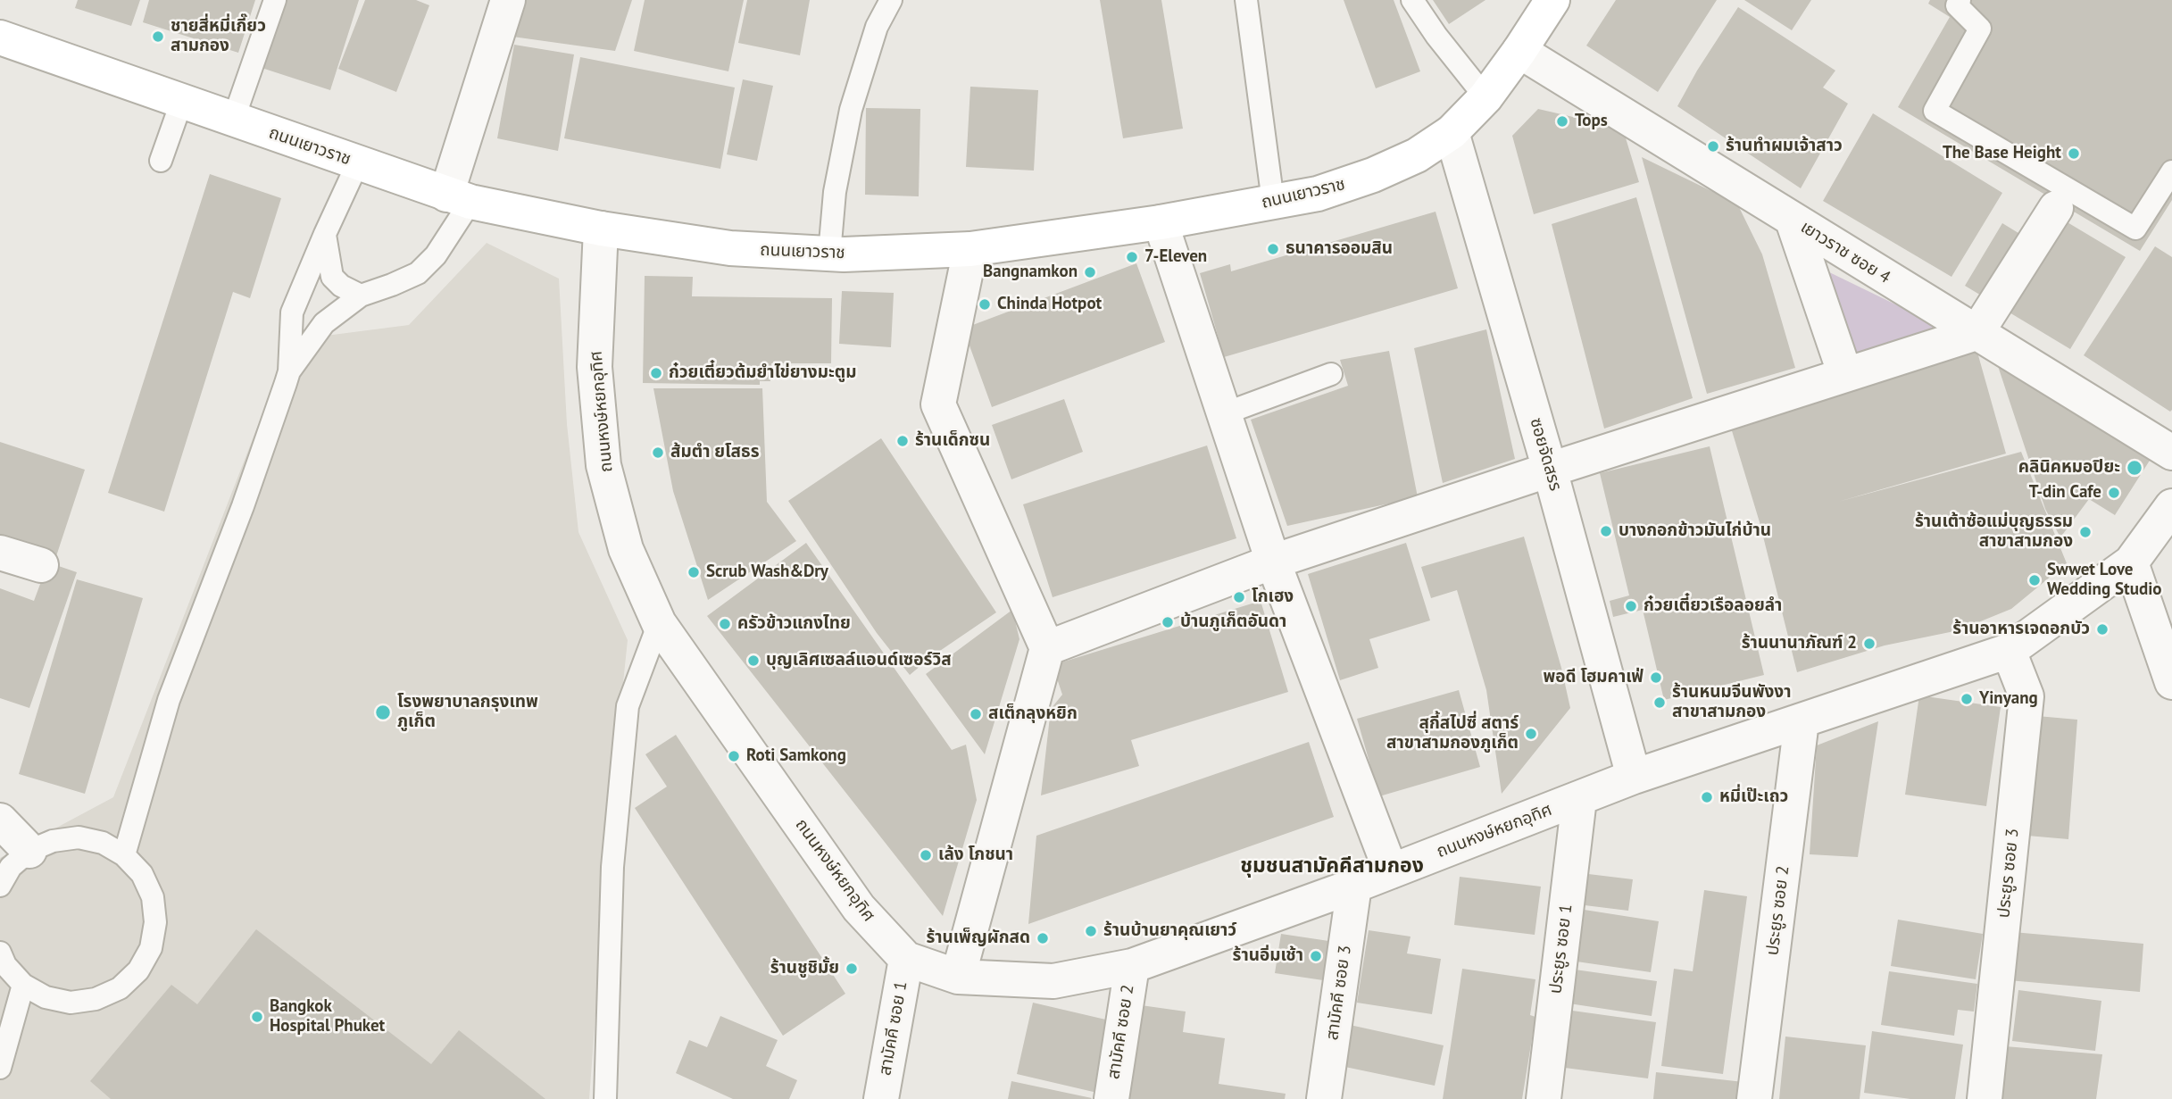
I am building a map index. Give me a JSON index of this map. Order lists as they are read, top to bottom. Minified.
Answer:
{"streets":{"main road":["ถนนเยาวราช"],"street":["เยาวราช ซอย 4","ถนนหงษ์หยกอุทิศ","ซอยจัดสรร","ประยูร ซอย 3","ประยูร ซอย 2","ประยูร ซอย 1","สามัคคี ซอย 3","สามัคคี ซอย 1","สามัคคี ซอย 2"]},"crossings":[["ถนนเยาวราช","เยาวราช ซอย 4"],["ถนนเยาวราช","ถนนหงษ์หยกอุทิศ"],["ถนนเยาวราช","ซอยจัดสรร"],["ถนนหงษ์หยกอุทิศ","ซอยจัดสรร"],["ถนนหงษ์หยกอุทิศ","ประยูร ซอย 3"],["ถนนหงษ์หยกอุทิศ","ประยูร ซอย 2"],["ถนนหงษ์หยกอุทิศ","ประยูร ซอย 1"],["ถนนหงษ์หยกอุทิศ","สามัคคี ซอย 3"],["ถนนหงษ์หยกอุทิศ","สามัคคี ซอย 1"],["ถนนหงษ์หยกอุทิศ","สามัคคี ซอย 2"]],"districts":["ชุมชนสามัคคีสามกอง"],"places":["ชายสี่หมี่เกี๊ยว สามกอง","Tops","ร้านทำผมเจ้าสาว","The Base Height","ธนาคารออมสิน","7-Eleven","Bangnamkon","Chinda Hotpot","ก๋วยเตี๋ยวต้มยำไข่ยางมะตูม","ร้านเด็กซน","ส้มตำ ยโสธร","คลินิคหมอปิยะ","T-din Cafe","บางกอกข้าวมันไก่บ้าน","ร้านเต้าซ้อแม่บุญธรรม สาขาสามกอง","Scrub Wash&Dry","Swwet Love Wedding Studio","โกเฮง","ก๋วยเตี๋ยวเรือลอยลำ","บ้านภูเก็ตอันดา","ครัวข้าวแกงไทย","ร้านอาหารเจดอกบัว","ร้านนานาภัณฑ์ 2","บุญเลิศเซลล์แอนด์เซอร์วิส","พอดี โฮมคาเฟ่","Yinyang","ร้านหนมจีนพังงา สาขาสามกอง","โรงพยาบาลกรุงเทพ ภูเก็ต","สเต็กลุงหยิก","สุกี้สไปซี่ สตาร์ สาขาสามกองภูเก็ต","Roti Samkong","หมี่เป๊ะเถว","เล้ง โภชนา","ร้านบ้านยาคุณเยาว์","ร้านเพ็ญผักสด","ร้านอิ่มเช้า","ร้านชูชิมั้ย","Bangkok Hospital Phuket"]}
